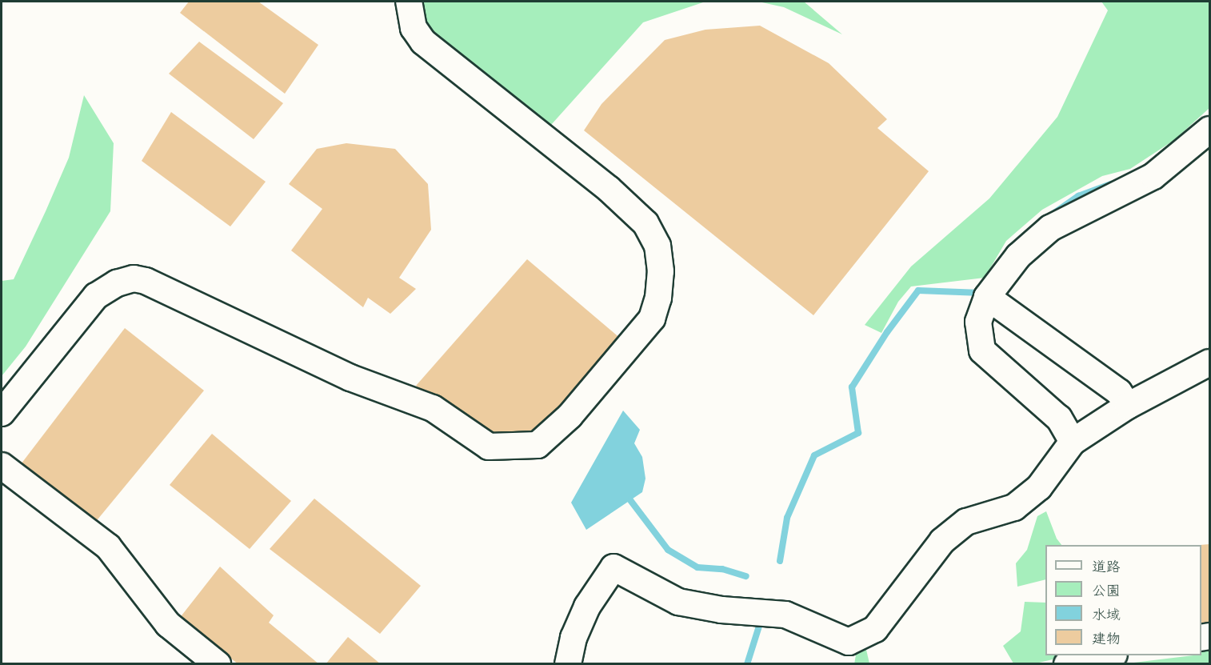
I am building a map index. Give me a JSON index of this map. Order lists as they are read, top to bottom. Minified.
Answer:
{"legend":["道路","公園","水域","建物"]}
